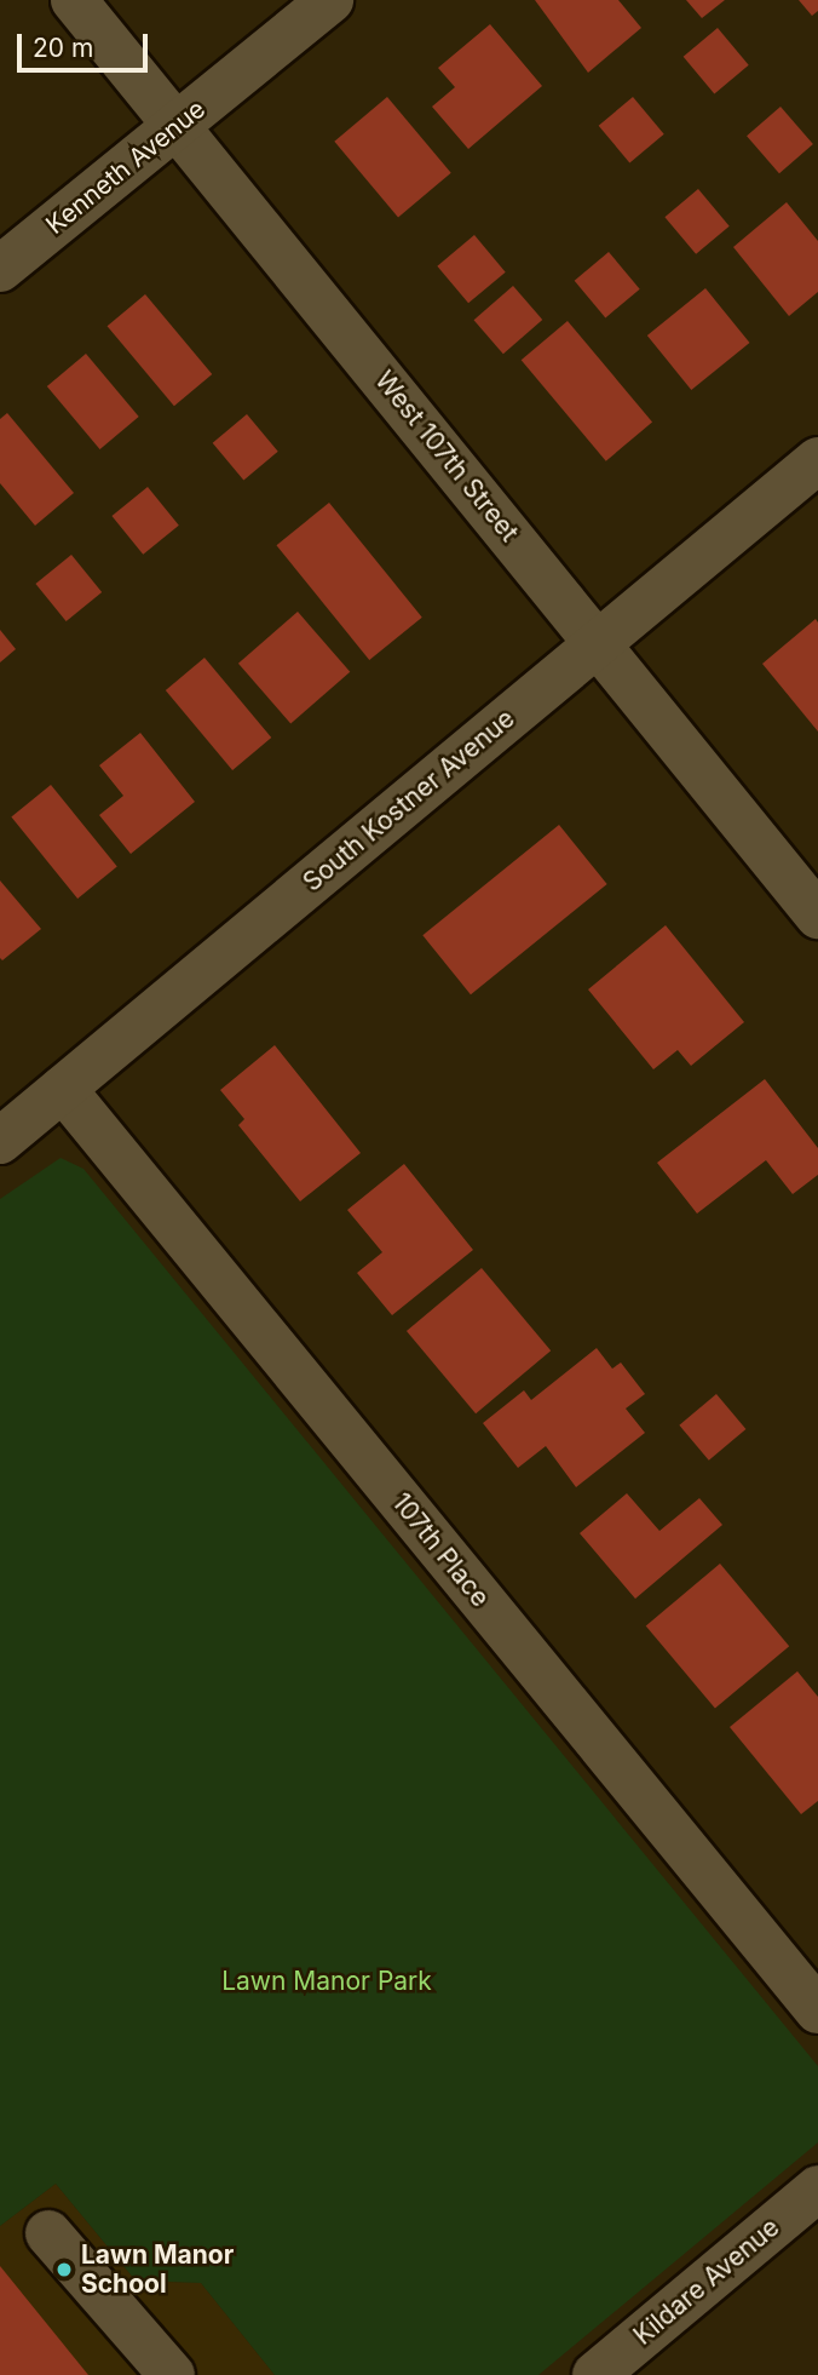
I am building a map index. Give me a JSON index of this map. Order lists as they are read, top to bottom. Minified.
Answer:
{"streets":{"street":["Kenneth Avenue","West 107th Street","South Kostner Avenue","107th Place","Kildare Avenue"]},"crossings":[["Kenneth Avenue","West 107th Street"],["West 107th Street","South Kostner Avenue"],["South Kostner Avenue","107th Place"]],"parks":["Lawn Manor Park"],"places":["Lawn Manor School"],"scale_bar":"20 m"}
